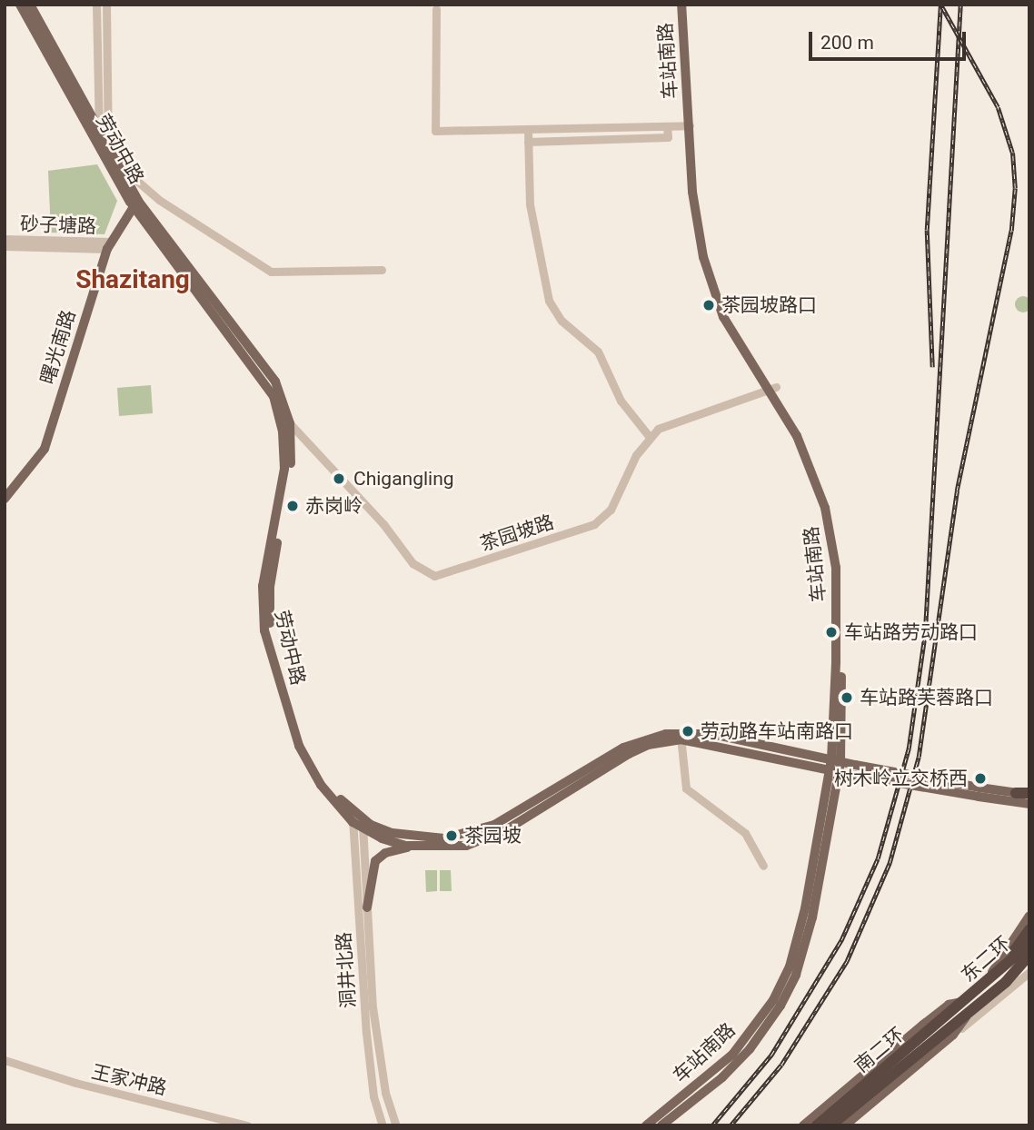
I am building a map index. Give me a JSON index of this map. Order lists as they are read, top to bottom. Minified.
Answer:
{"streets":{"highway":["东二环","南二环"],"main road":["车站南路","劳动中路","曙光南路"],"street":["砂子塘路","茶园坡路","洞井北路","王家冲路"]},"crossings":[["车站南路","劳动中路"],["劳动中路","曙光南路"],["劳动中路","茶园坡路"],["劳动中路","洞井北路"],["砂子塘路","曙光南路"],["东二环","南二环"]],"districts":["Shazitang"],"places":["茶园坡路口","Chigangling","赤岗岭","车站路劳动路口","车站路芙蓉路口","劳动路车站南路口","树木岭立交桥西","茶园坡"],"scale_bar":"200 m"}
